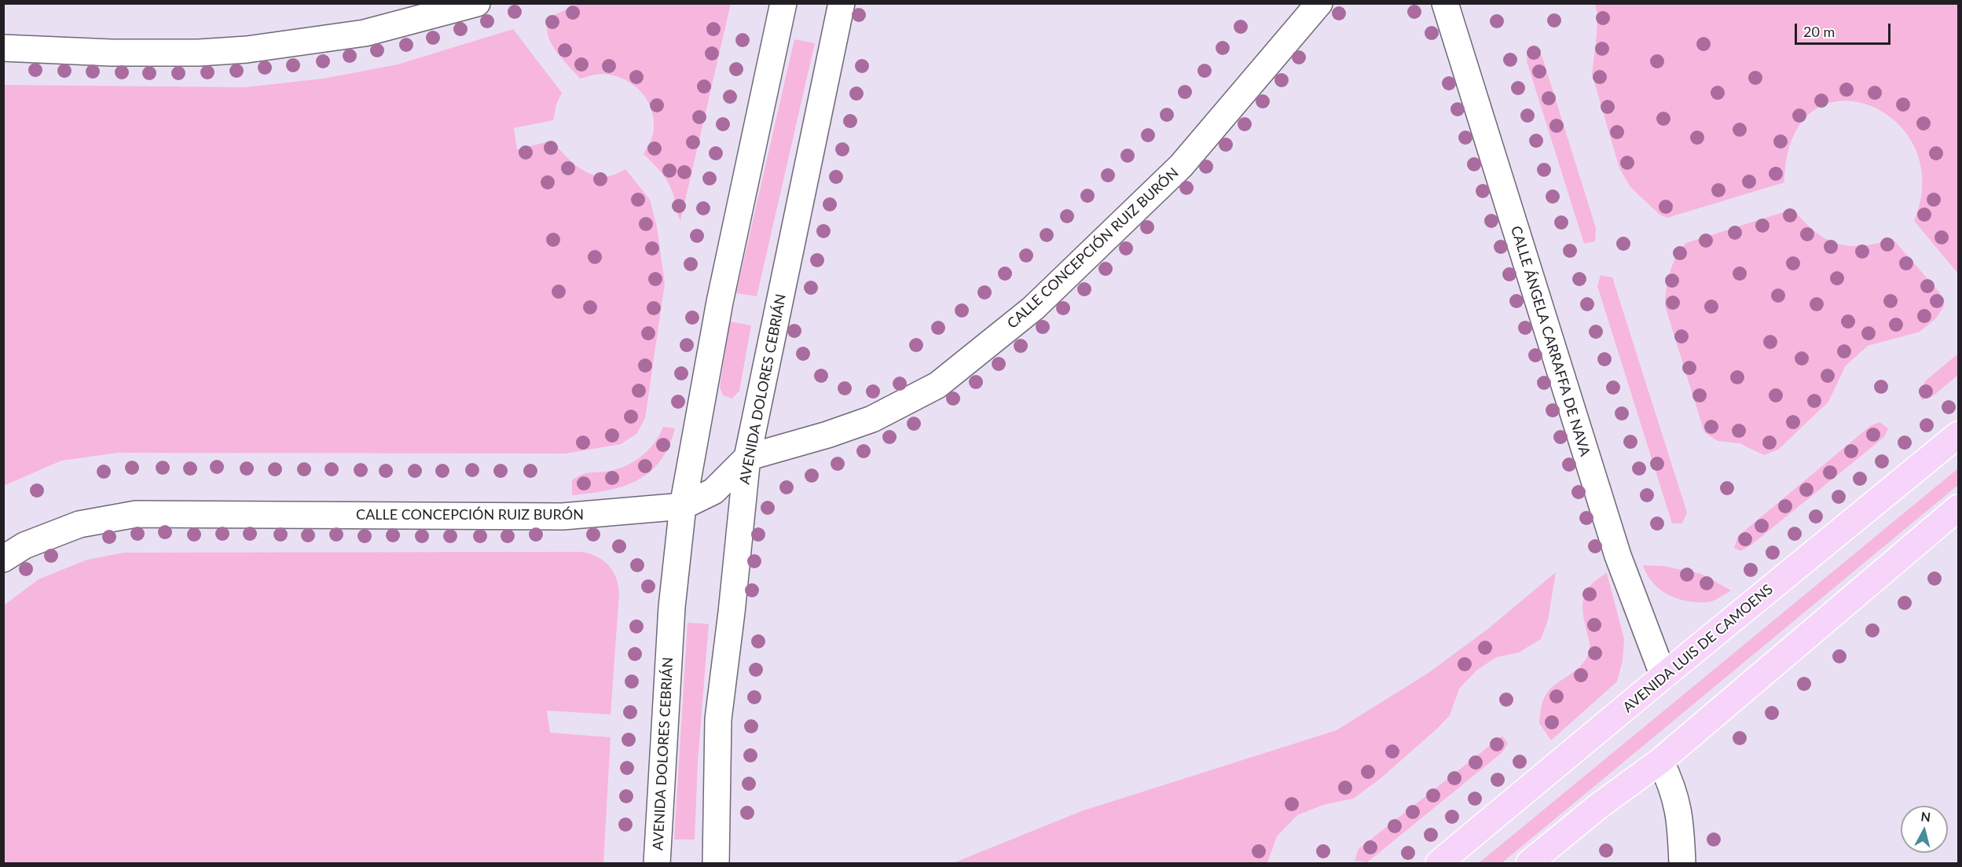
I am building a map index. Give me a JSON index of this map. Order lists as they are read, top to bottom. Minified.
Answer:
{"streets":{"main road":["AVENIDA LUIS DE CAMOENS"],"street":["CALLE CONCEPCIÓN RUIZ BURÓN","CALLE ÁNGELA CARRAFFA DE NAVA","AVENIDA DOLORES CEBRIÁN"]},"crossings":[["CALLE CONCEPCIÓN RUIZ BURÓN","AVENIDA DOLORES CEBRIÁN"],["CALLE ÁNGELA CARRAFFA DE NAVA","AVENIDA LUIS DE CAMOENS"]],"scale_bar":"20 m","north":"top"}
